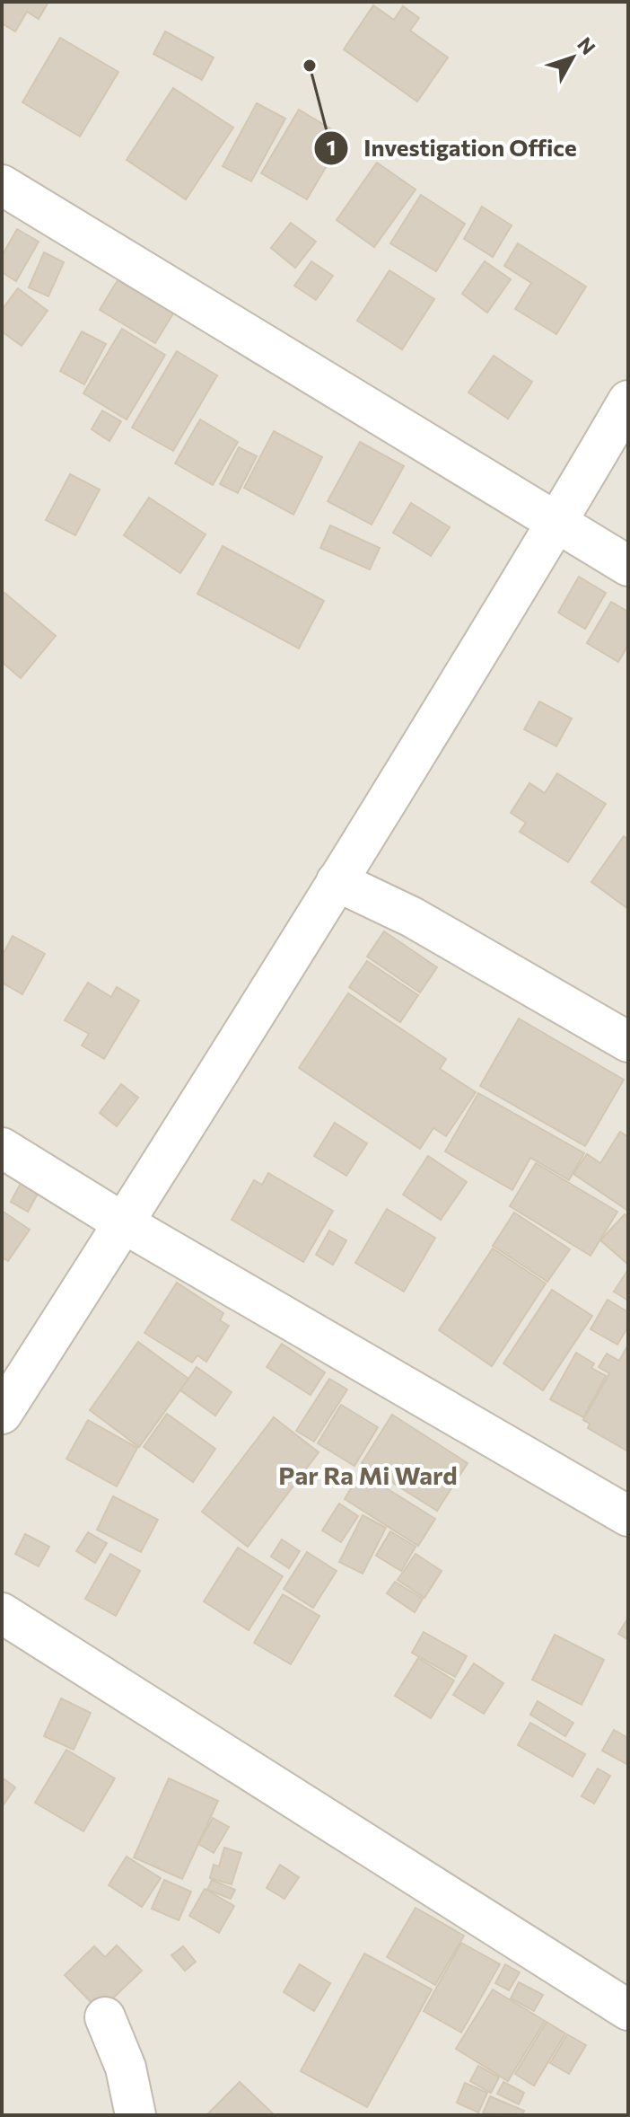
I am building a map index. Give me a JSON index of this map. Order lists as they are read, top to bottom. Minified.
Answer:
{"districts":["Par Ra Mi Ward"],"places":["Investigation Office"],"north":"top right"}
